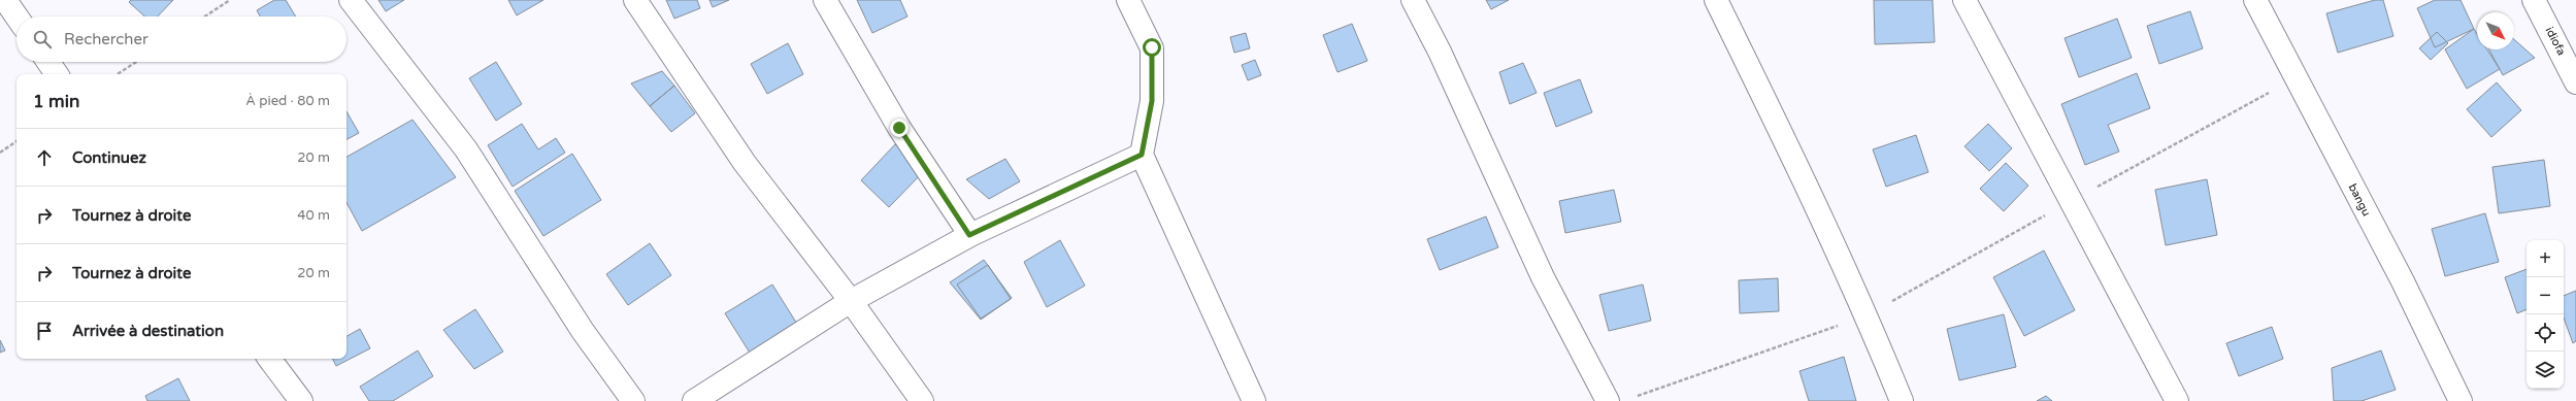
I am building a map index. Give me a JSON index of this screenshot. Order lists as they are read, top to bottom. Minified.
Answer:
{"streets":{"street":["idiofa","bangu"]},"north":"bottom right","page":{"search":"Rechercher","heading":["1 min","À pied · 80 m"],"list":[["Continuez","20 m"],["Tournez à droite","40 m"],["Tournez à droite","20 m"],"Arrivée à destination"],"map_buttons":["+","−"]}}
